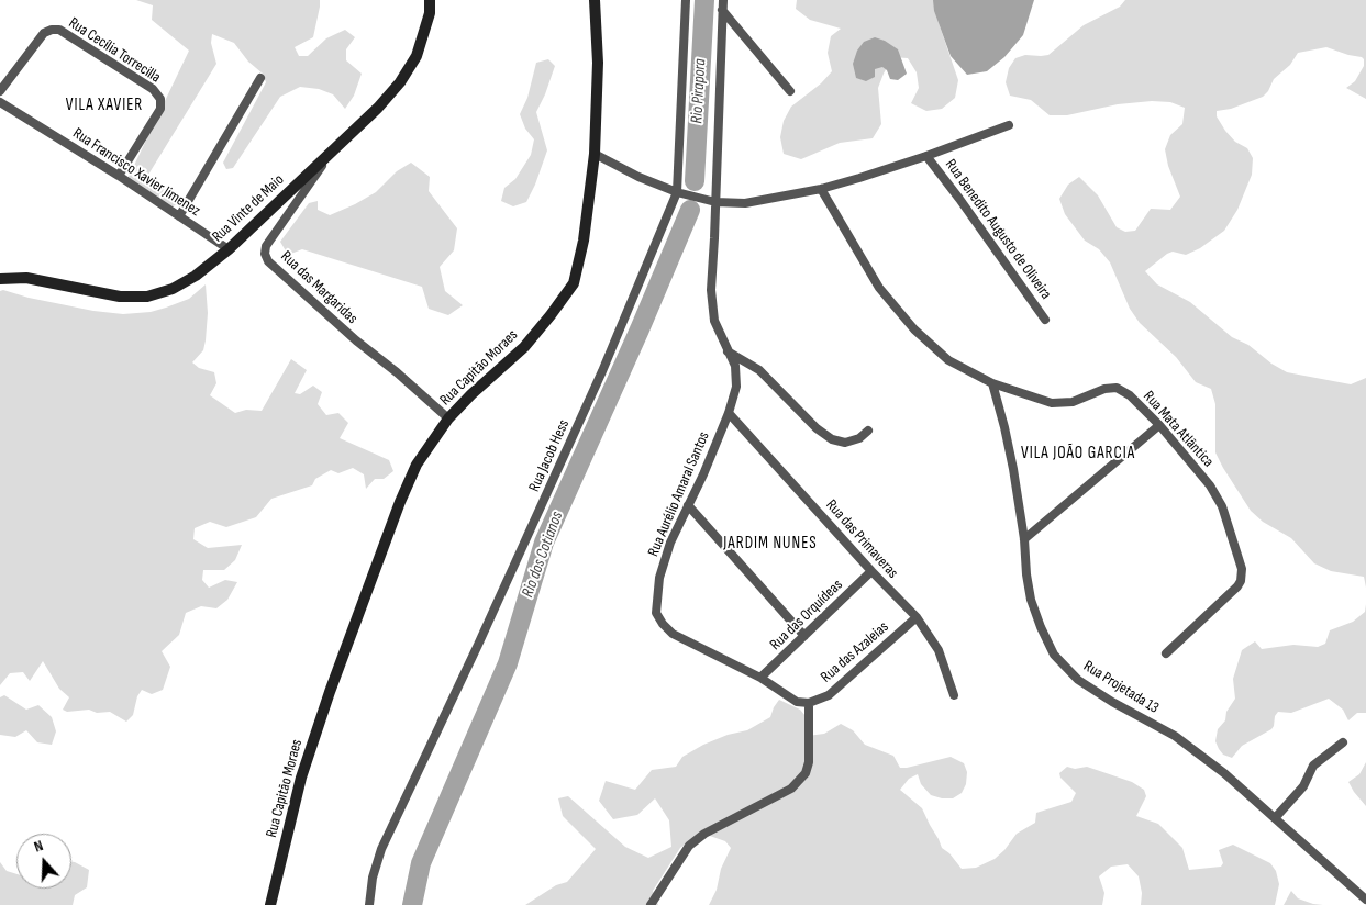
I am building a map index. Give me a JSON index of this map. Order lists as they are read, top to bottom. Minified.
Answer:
{"streets":{"street":["Rua Cecília Torrecilla","Rua Francisco Xavier Jimenez","Rua Vinte de Maio","Rua Benedito Augusto de Oliveira","Rua das Margaridas","Rua Capitão Moraes","Rua Mata Atlântica","Rua Jacob Hess","Rua Aurélio Amaral Santos","Rua das Primaveras","Rua das Orquídeas","Rua das Azaleias","Rua Projetada 13"]},"crossings":[["Rua Cecília Torrecilla","Rua Francisco Xavier Jimenez"],["Rua Francisco Xavier Jimenez","Rua Vinte de Maio"],["Rua Vinte de Maio","Rua das Margaridas"],["Rua Benedito Augusto de Oliveira","Rua Capitão Moraes"],["Rua Benedito Augusto de Oliveira","Rua Mata Atlântica"],["Rua Benedito Augusto de Oliveira","Rua Jacob Hess"],["Rua Benedito Augusto de Oliveira","Rua Aurélio Amaral Santos"],["Rua das Margaridas","Rua Capitão Moraes"],["Rua Mata Atlântica","Rua Projetada 13"],["Rua Aurélio Amaral Santos","Rua das Primaveras"],["Rua Aurélio Amaral Santos","Rua das Orquídeas"],["Rua Aurélio Amaral Santos","Rua das Azaleias"],["Rua das Primaveras","Rua das Orquídeas"],["Rua das Primaveras","Rua das Azaleias"]],"districts":["VILA XAVIER","VILA JOÃO GARCIA","JARDIM NUNES"],"water":["Rio Pirapora","Rio dos Cotianos"],"north":"top"}
